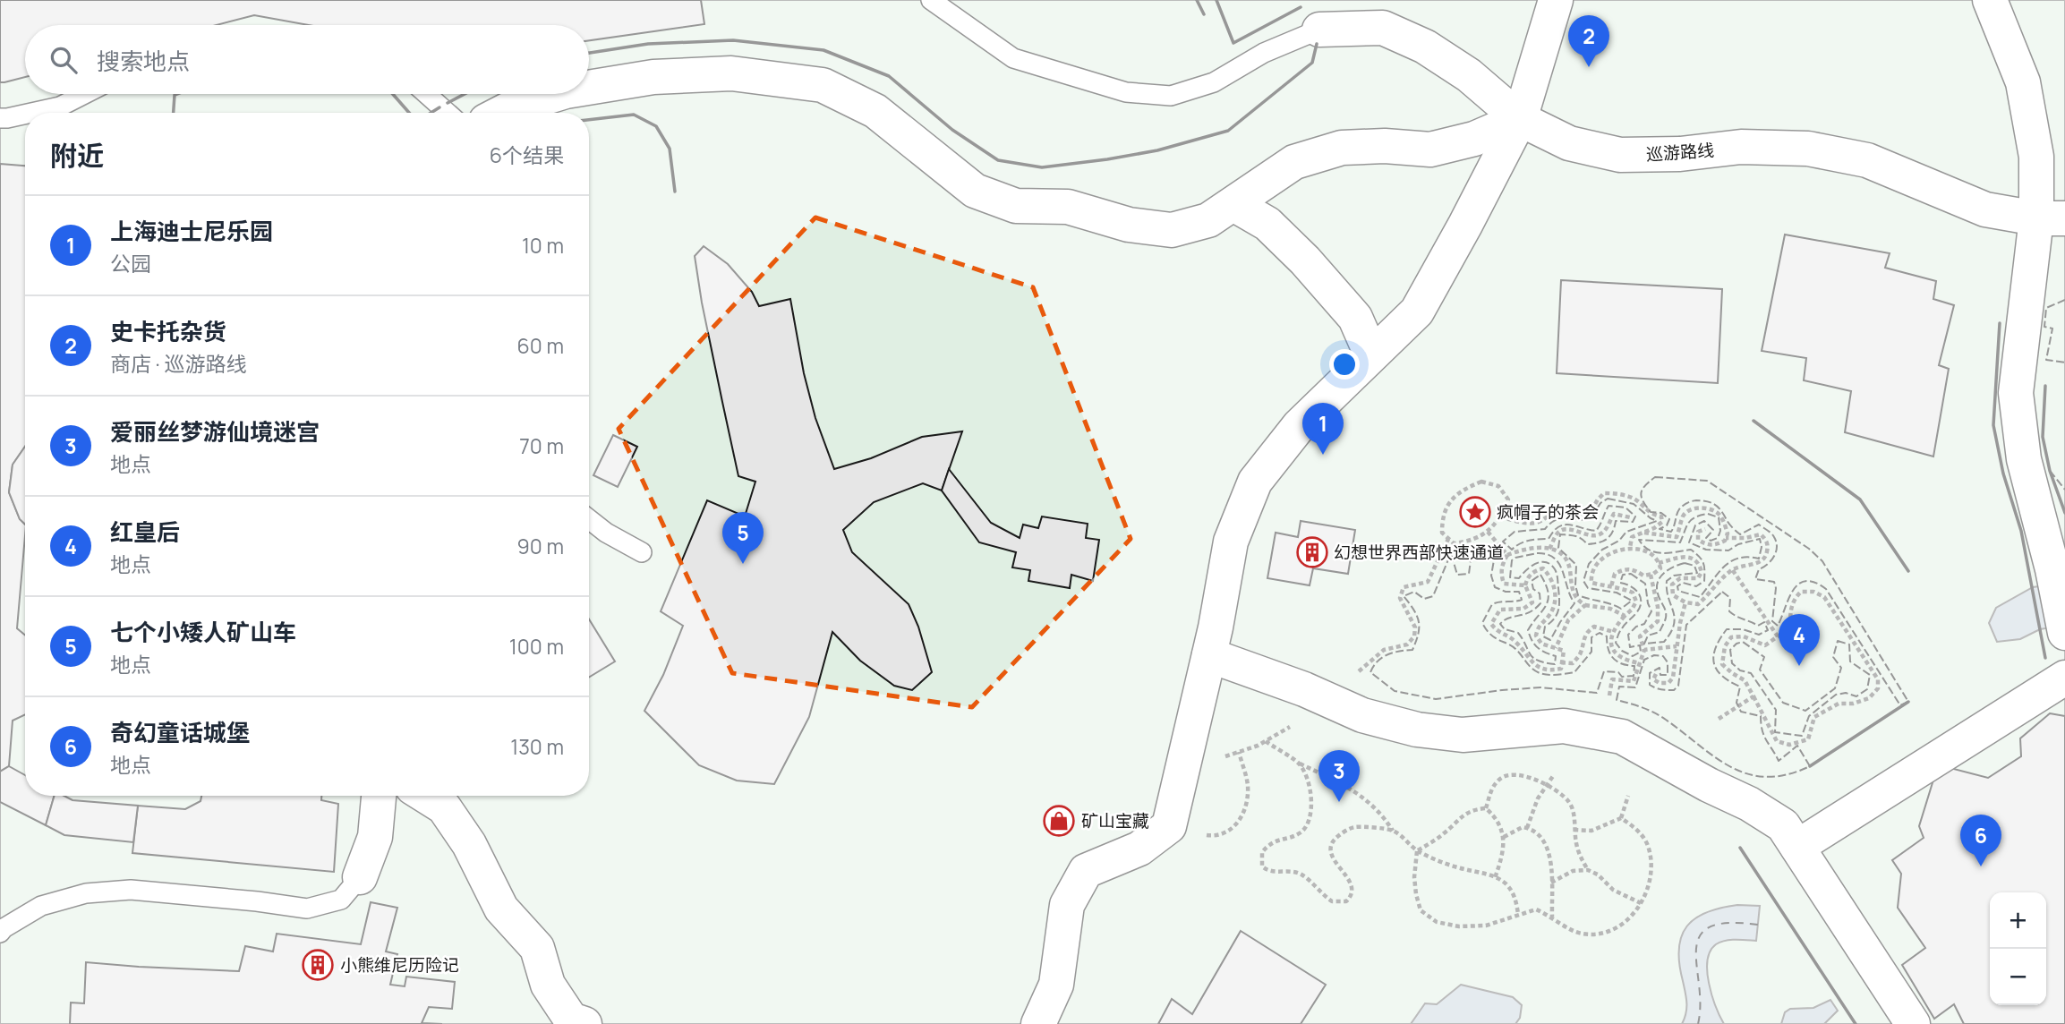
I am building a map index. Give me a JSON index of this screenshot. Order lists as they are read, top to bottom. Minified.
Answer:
{"streets":{"street":["巡游路线"]},"places":{"place":["疯帽子的茶会"],"building":["幻想世界西部快速通道","小熊维尼历险记"],"shop":["矿山宝藏"]},"page":{"pins":["2","1","5","4","3","6"],"search":"搜索地点","heading":["附近","6个结果"],"list":[{"mark":"1","name":"上海迪士尼乐园","note":"公园","value":"10 m"},{"mark":"2","name":"史卡托杂货","note":"商店 · 巡游路线","value":"60 m"},{"mark":"3","name":"爱丽丝梦游仙境迷宫","note":"地点","value":"70 m"},{"mark":"4","name":"红皇后","note":"地点","value":"90 m"},{"mark":"5","name":"七个小矮人矿山车","note":"地点","value":"100 m"},{"mark":"6","name":"奇幻童话城堡","note":"地点","value":"130 m"}],"map_buttons":["+","−"]}}
